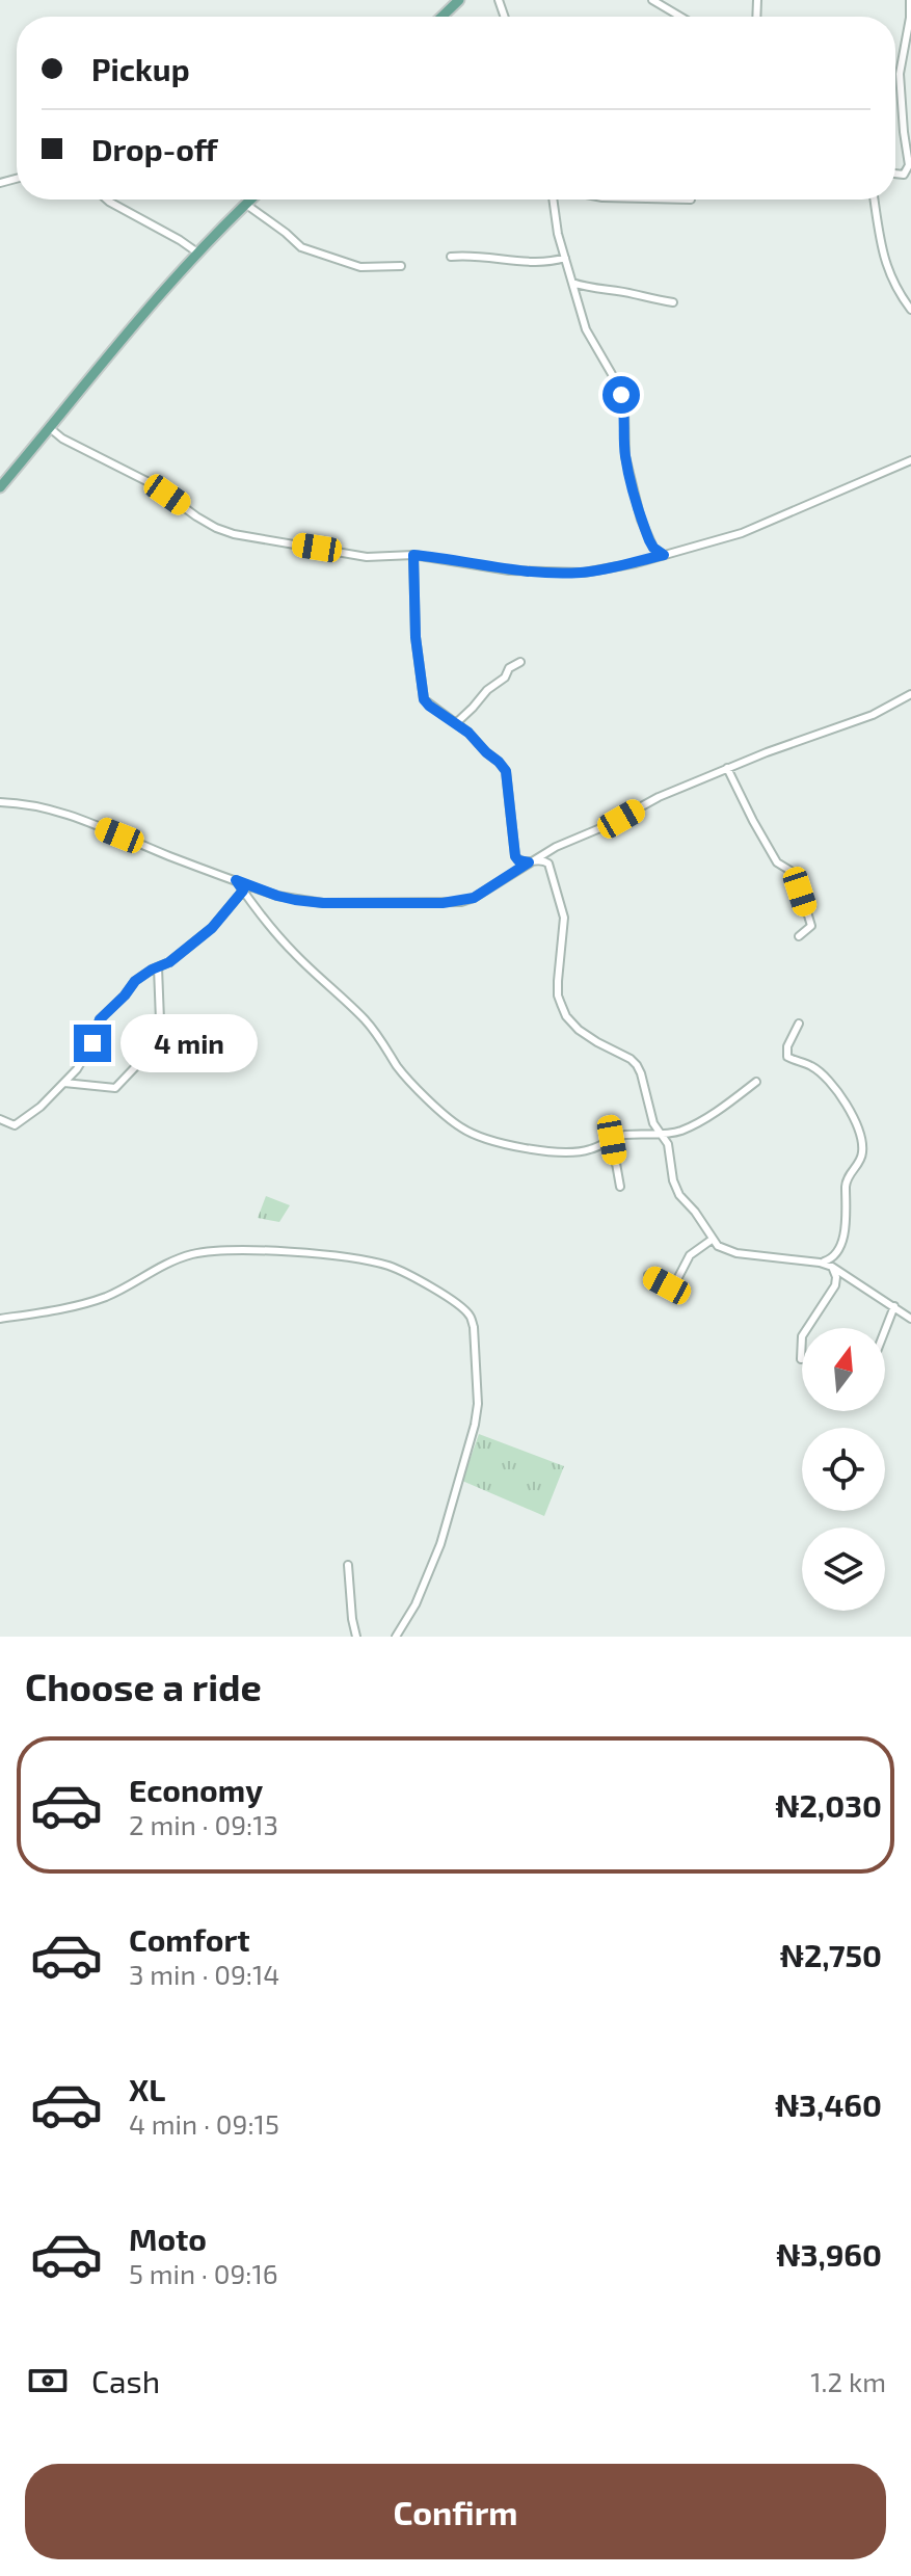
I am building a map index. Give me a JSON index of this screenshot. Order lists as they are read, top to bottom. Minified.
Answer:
{"north":"top","page":{"banner":["Pickup","Drop-off"],"bubble":"4 min","heading":"Choose a ride","list":[{"name":"Economy","note":"2 min · 09:13","value":"₦2,030"},{"name":"Comfort","note":"3 min · 09:14","value":"₦2,750"},{"name":"XL","note":"4 min · 09:15","value":"₦3,460"},{"name":"Moto","note":"5 min · 09:16","value":"₦3,960"}],"pay":["Cash","1.2 km"],"buttons":"Confirm"}}
